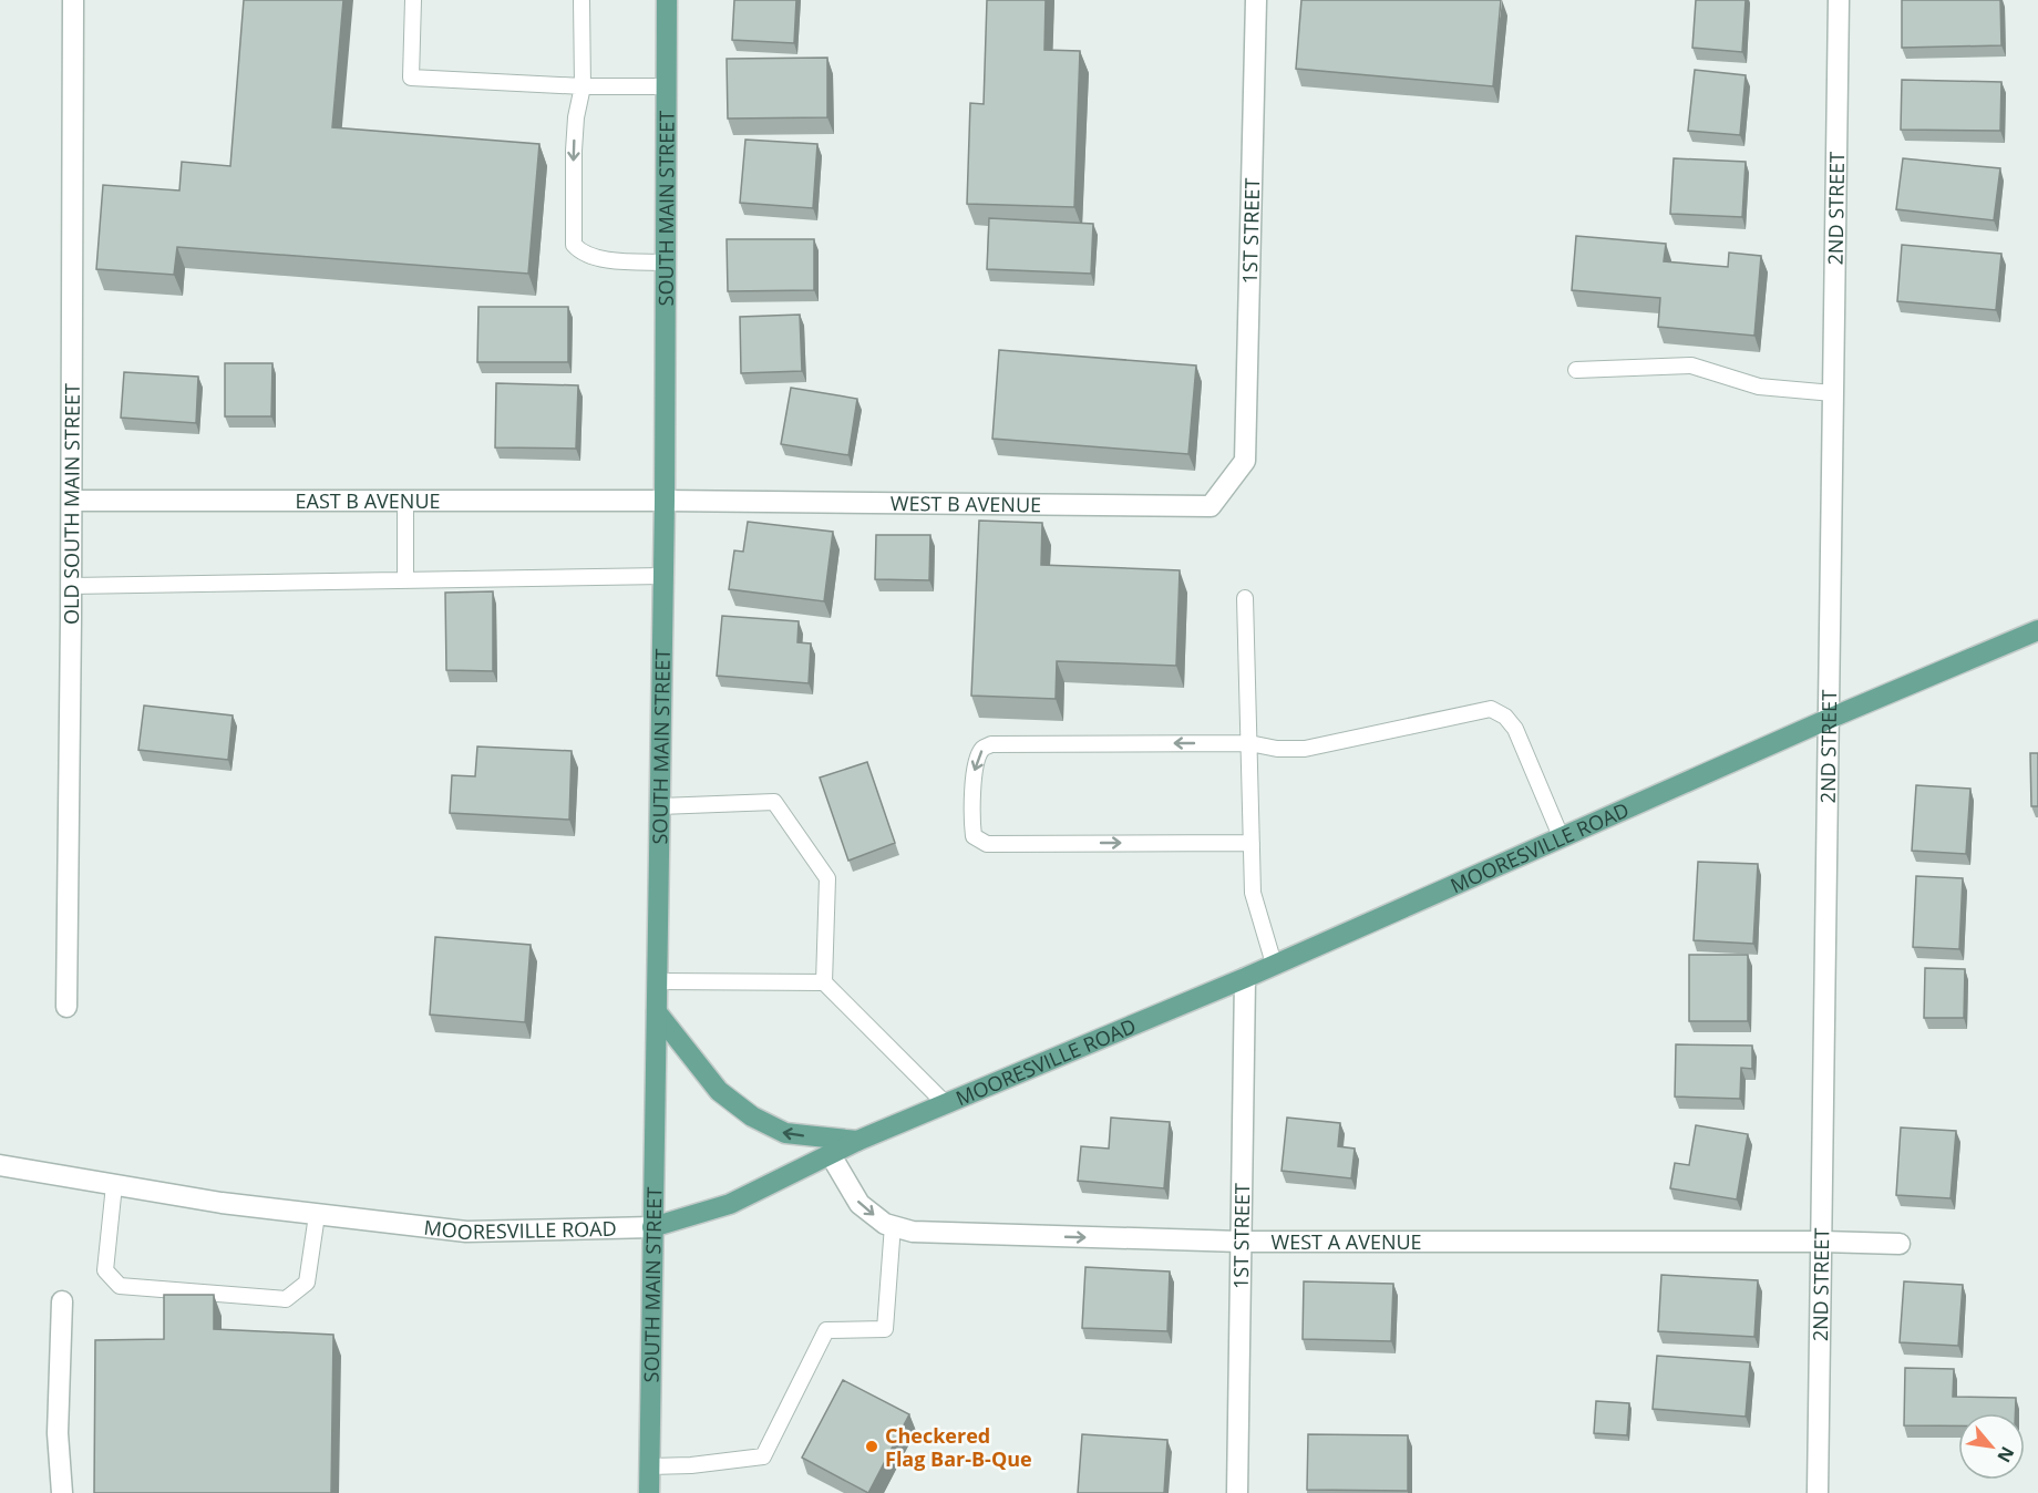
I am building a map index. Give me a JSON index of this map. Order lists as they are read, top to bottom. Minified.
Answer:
{"streets":{"main road":["SOUTH MAIN STREET","MOORESVILLE ROAD"],"street":["2ND STREET","1ST STREET","EAST B AVENUE","OLD SOUTH MAIN STREET","WEST B AVENUE","WEST A AVENUE"]},"crossings":[["SOUTH MAIN STREET","EAST B AVENUE"],["SOUTH MAIN STREET","WEST B AVENUE"],["SOUTH MAIN STREET","MOORESVILLE ROAD"],["2ND STREET","MOORESVILLE ROAD"],["2ND STREET","WEST A AVENUE"],["1ST STREET","WEST B AVENUE"],["1ST STREET","MOORESVILLE ROAD"],["1ST STREET","WEST A AVENUE"],["EAST B AVENUE","OLD SOUTH MAIN STREET"],["EAST B AVENUE","WEST B AVENUE"],["MOORESVILLE ROAD","WEST A AVENUE"]],"one_way":["WEST A AVENUE"],"places":["Checkered Flag Bar-B-Que"],"north":"bottom right"}
